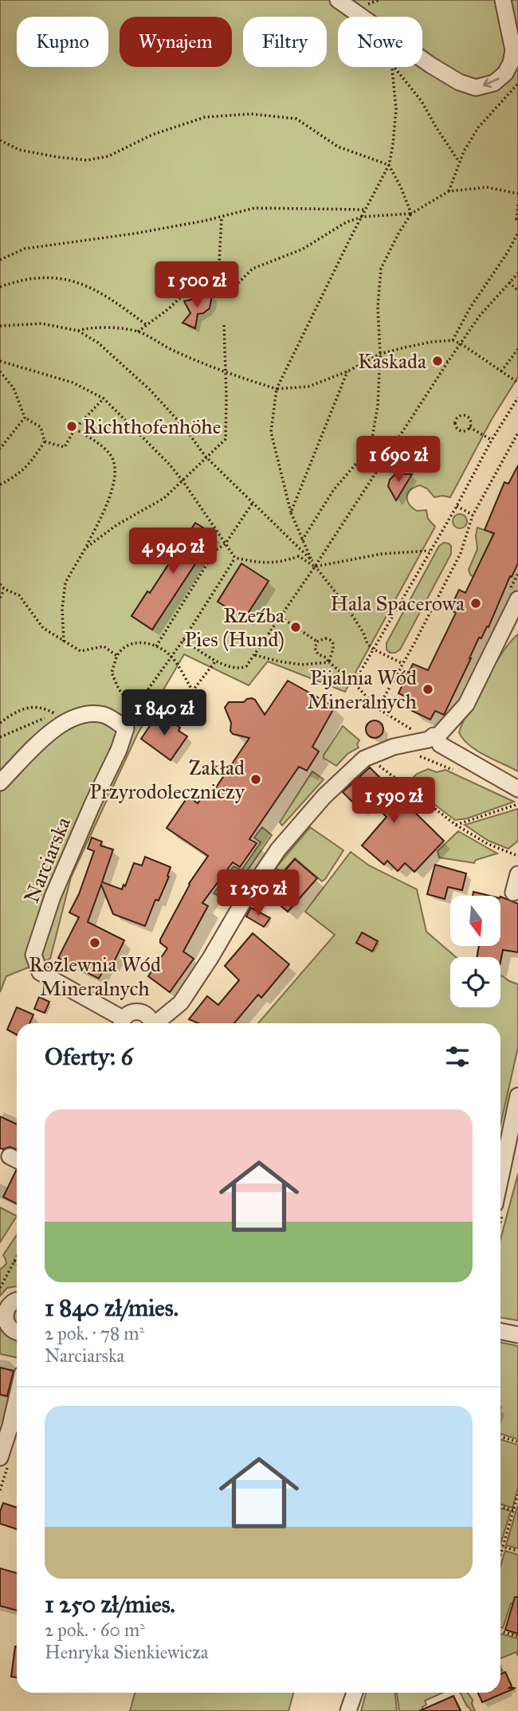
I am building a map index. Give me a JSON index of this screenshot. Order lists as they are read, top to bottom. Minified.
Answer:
{"streets":{"street":["Narciarska"]},"places":["Kaskada","Richthofenhöhe","Hala Spacerowa","Rzeźba Pies (Hund)","Pijalnia Wód Mineralnych","Zakład Przyrodoleczniczy","Rozlewnia Wód Mineralnych"],"north":"bottom","page":{"chip":["Kupno","Wynajem","Filtry","Nowe"],"price":["1 500 zł","1 690 zł","4 940 zł","1 840 zł","1 590 zł","1 250 zł"],"heading":"Oferty: 6","list":[{"name":"1 840 zł/mies.","note":"2 pok. · 78 m² · Narciarska"},{"name":"1 250 zł/mies.","note":"2 pok. · 60 m² · Henryka Sienkiewicza"}]}}
